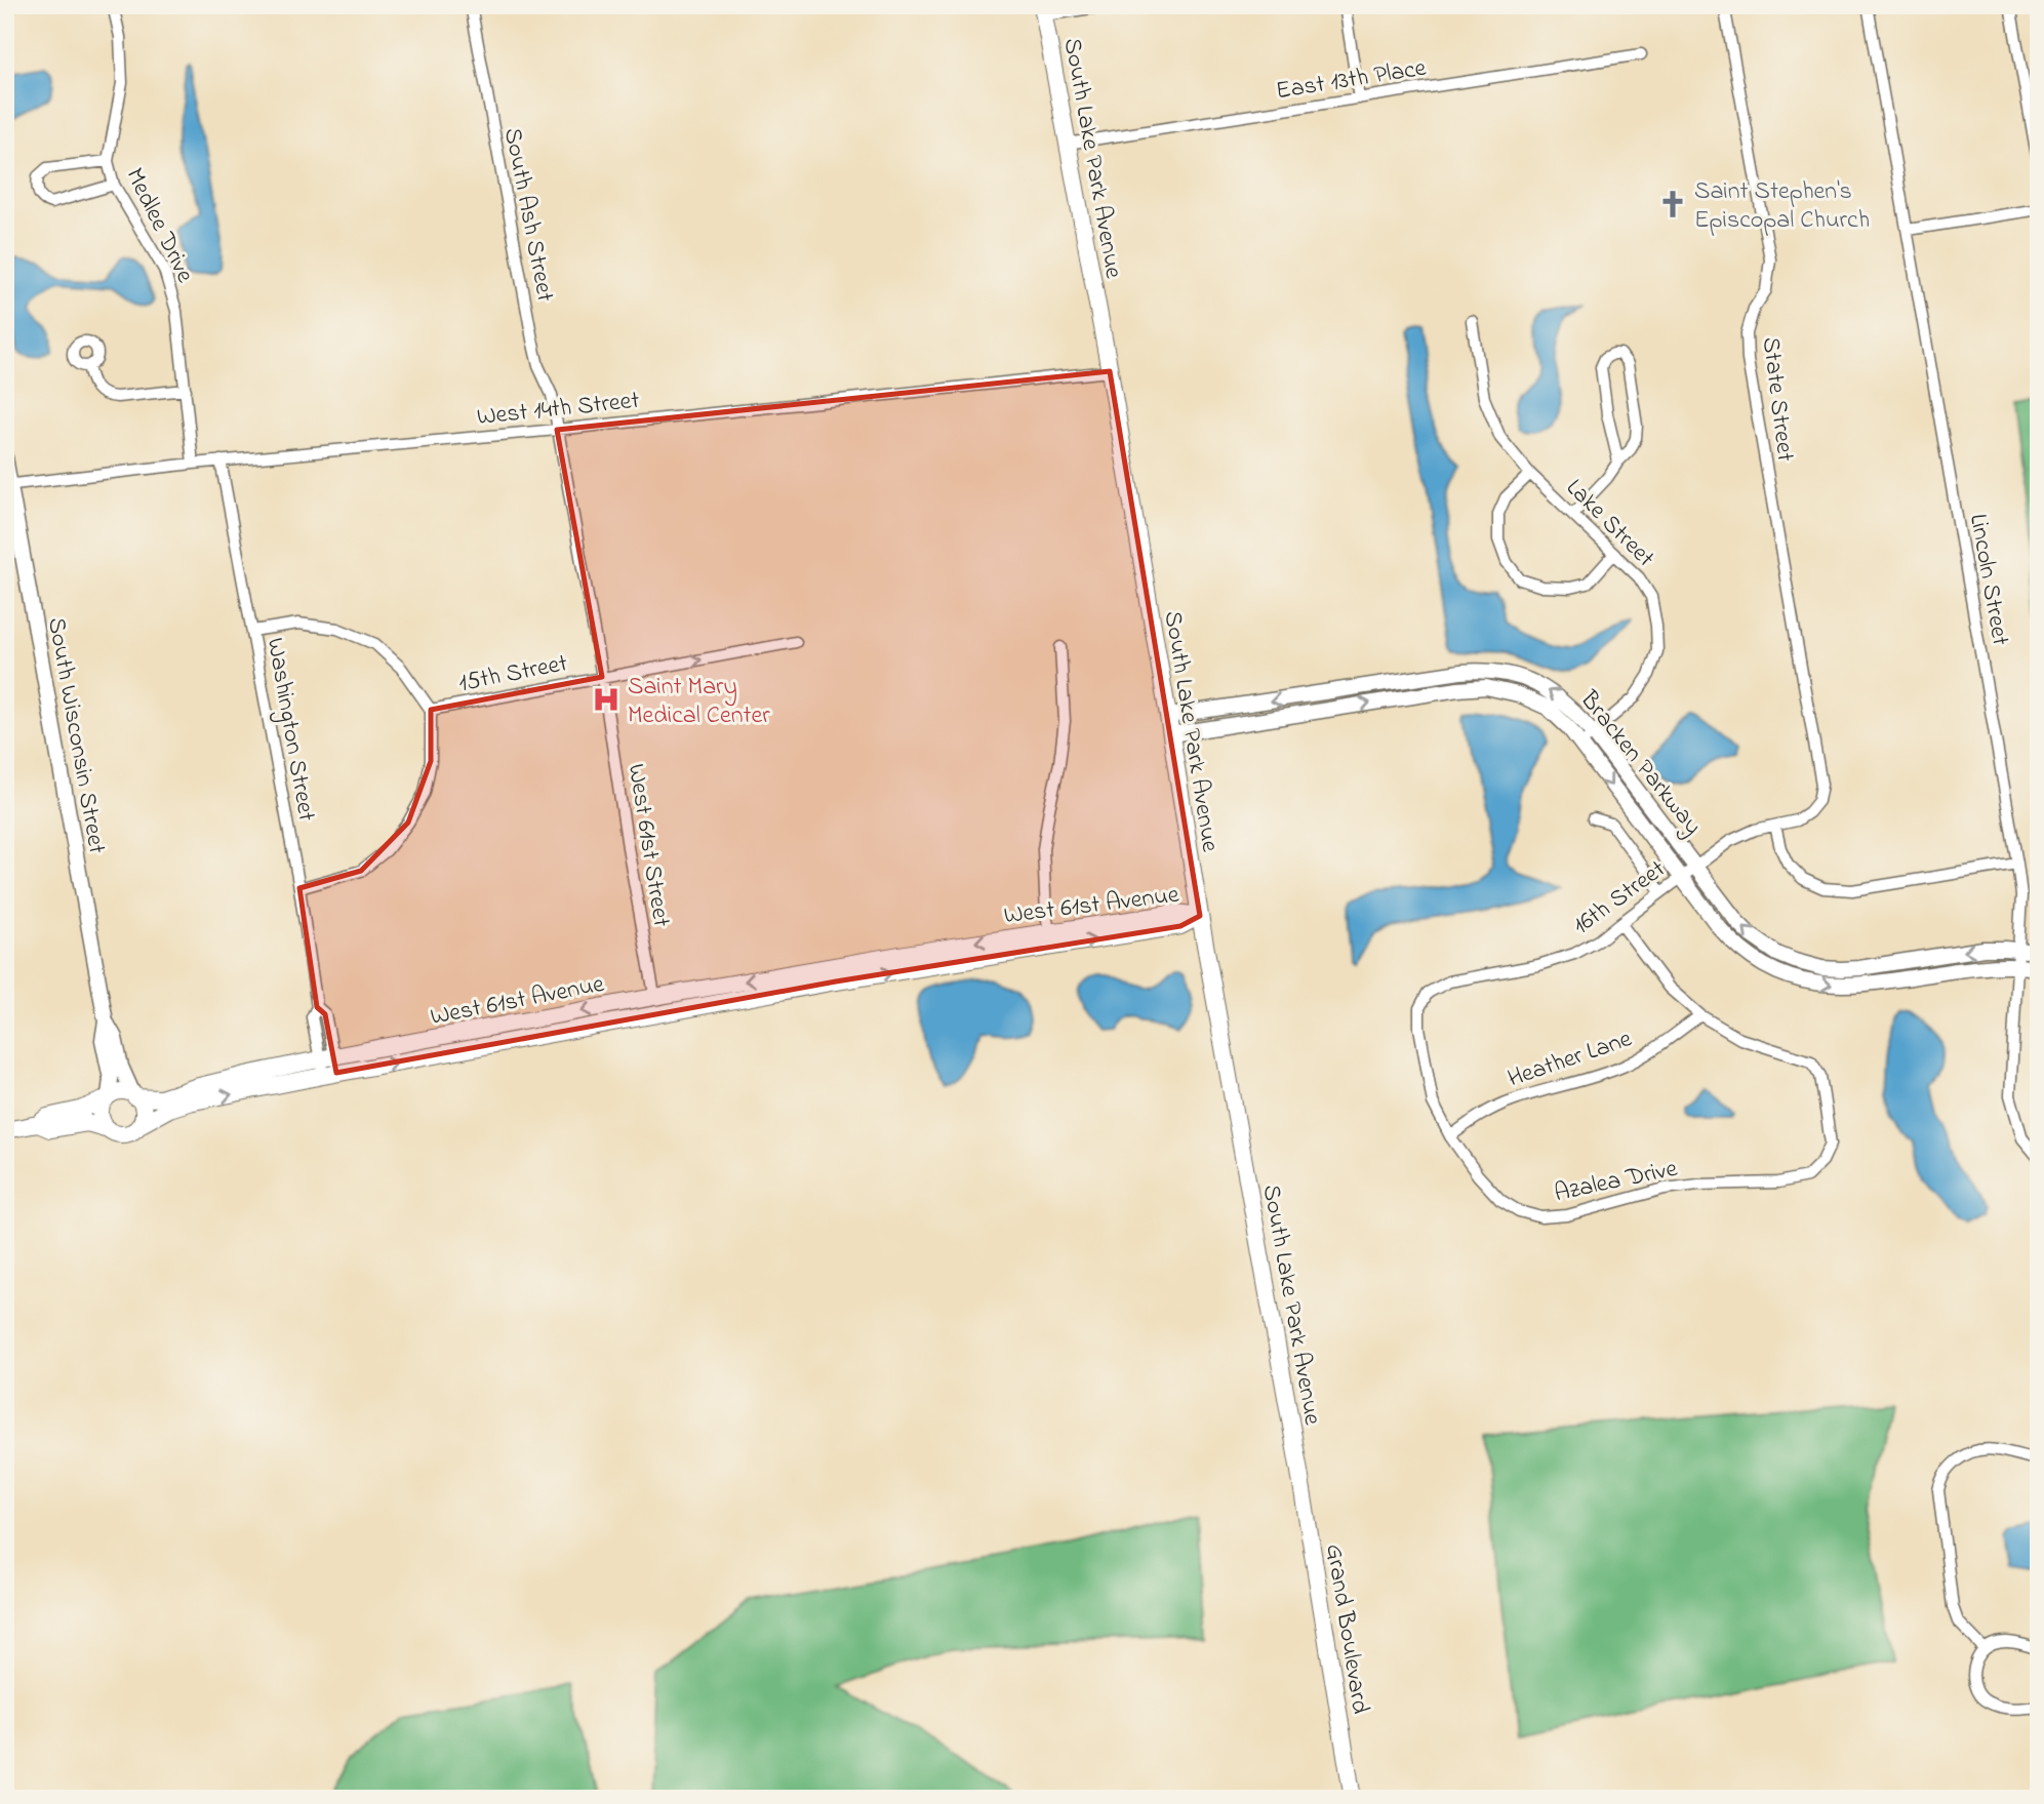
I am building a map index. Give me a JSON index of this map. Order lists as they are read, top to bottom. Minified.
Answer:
{"streets":{"main road":["South Lake Park Avenue","West 61st Avenue","Grand Boulevard"],"street":["East 13th Place","South Ash Street","Medlee Drive","State Street","West 14th Street","Lake Street","Lincoln Street","15th Street","Washington Street","South Wisconsin Street","Bracken Parkway","West 61st Street","16th Street","Heather Lane","Azalea Drive"]},"crossings":[["East 13th Place","South Lake Park Avenue"],["South Lake Park Avenue","West 14th Street"],["South Lake Park Avenue","Bracken Parkway"],["South Lake Park Avenue","West 61st Avenue"],["South Lake Park Avenue","Grand Boulevard"],["South Ash Street","West 14th Street"],["South Ash Street","West 61st Street"],["Medlee Drive","West 14th Street"],["State Street","16th Street"],["West 14th Street","Washington Street"],["West 14th Street","South Wisconsin Street"],["West 14th Street","West 61st Street"],["Lake Street","Bracken Parkway"],["Lincoln Street","Bracken Parkway"],["15th Street","West 61st Street"],["Washington Street","West 61st Avenue"],["South Wisconsin Street","West 61st Avenue"],["Bracken Parkway","16th Street"],["West 61st Street","West 61st Avenue"],["16th Street","Heather Lane"],["16th Street","Azalea Drive"],["Heather Lane","Azalea Drive"]],"one_way":["15th Street"],"places":{"church":["Saint Stephen's Episcopal Church"],"hospital":["Saint Mary Medical Center"]}}
